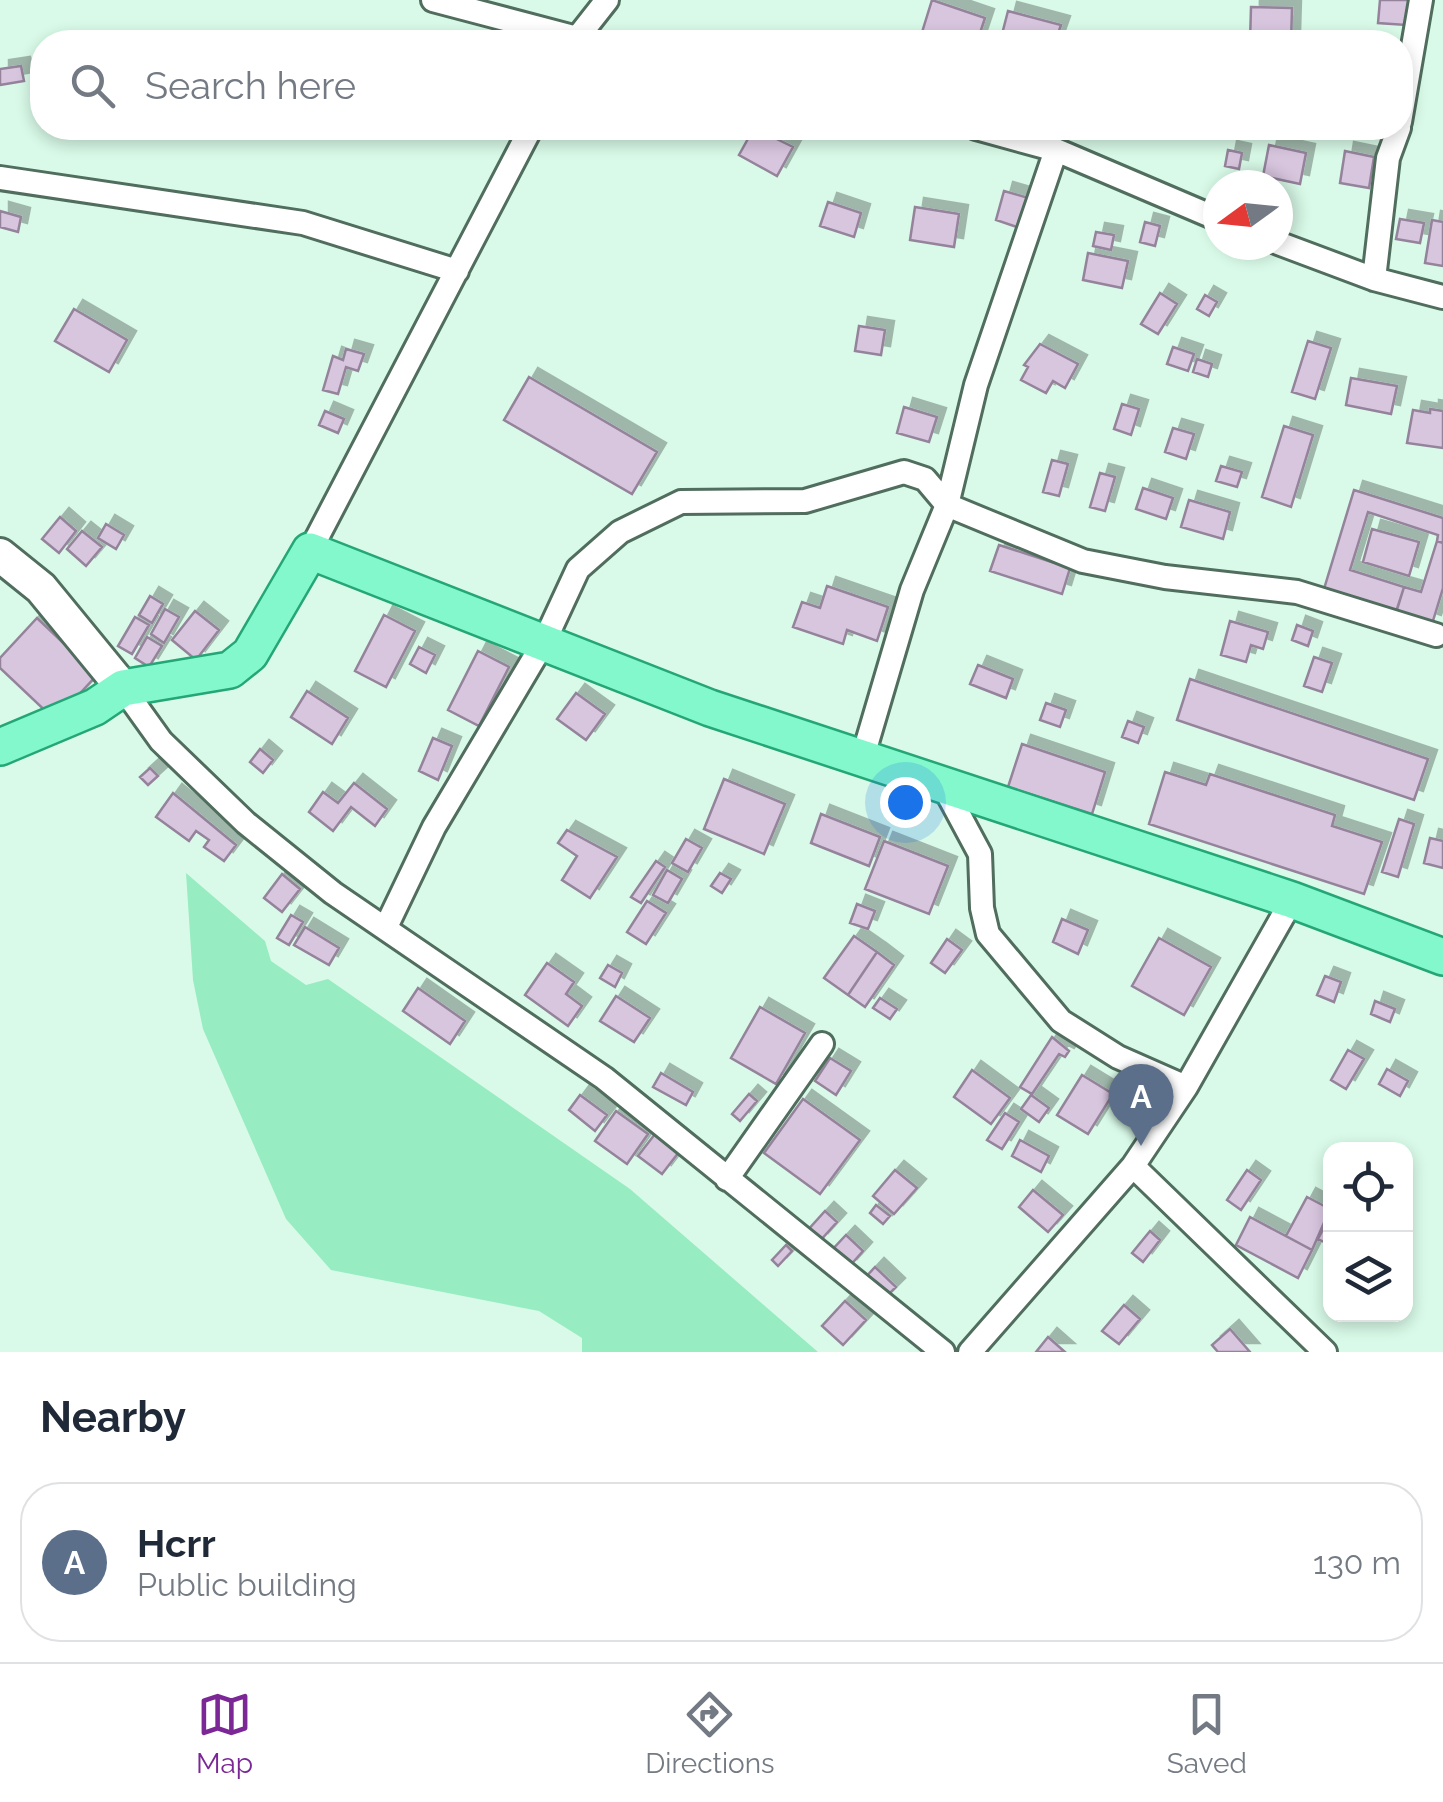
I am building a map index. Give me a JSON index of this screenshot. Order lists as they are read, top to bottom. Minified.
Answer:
{"north":"left","page":{"search":"Search here","pins":"A","heading":"Nearby","list":[{"mark":"A","name":"Hcrr","note":"Public building","value":"130 m"}],"nav":["Map","Directions","Saved"]}}
